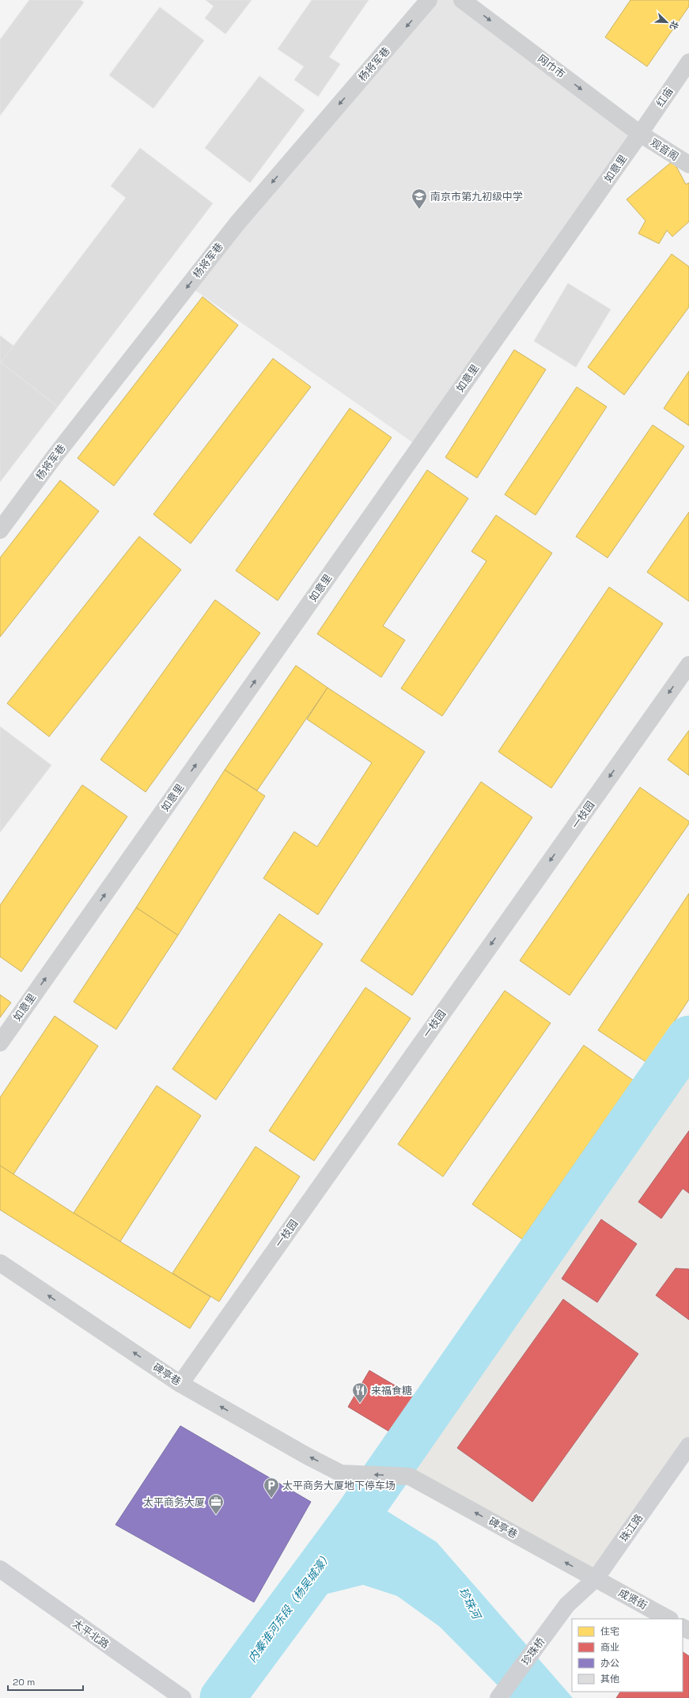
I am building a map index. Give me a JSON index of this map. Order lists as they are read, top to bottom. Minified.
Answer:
{"streets":{"main road":["珠江路","太平北路","珍珠桥"],"street":["杨将军巷","网巾市","红庙","观音阁","如意里","一枝园","碑亭巷","成贤街"]},"crossings":[["网巾市","红庙"],["网巾市","观音阁"],["网巾市","如意里"],["红庙","观音阁"],["红庙","如意里"],["观音阁","如意里"],["一枝园","碑亭巷"],["碑亭巷","珠江路"],["碑亭巷","成贤街"],["珠江路","成贤街"],["珠江路","珍珠桥"]],"one_way":["杨将军巷","网巾市","如意里","一枝园","碑亭巷"],"water":["珍珠河","内秦淮河东段（杨吴城濠）"],"places":{"school or university":["南京市第九初级中学"],"restaurant":["来福食糖"],"parking":["太平商务大厦地下停车场"],"office":["太平商务大厦"]},"legend":["住宅","商业","办公","其他"],"scale_bar":"20 m","north":"bottom right"}
